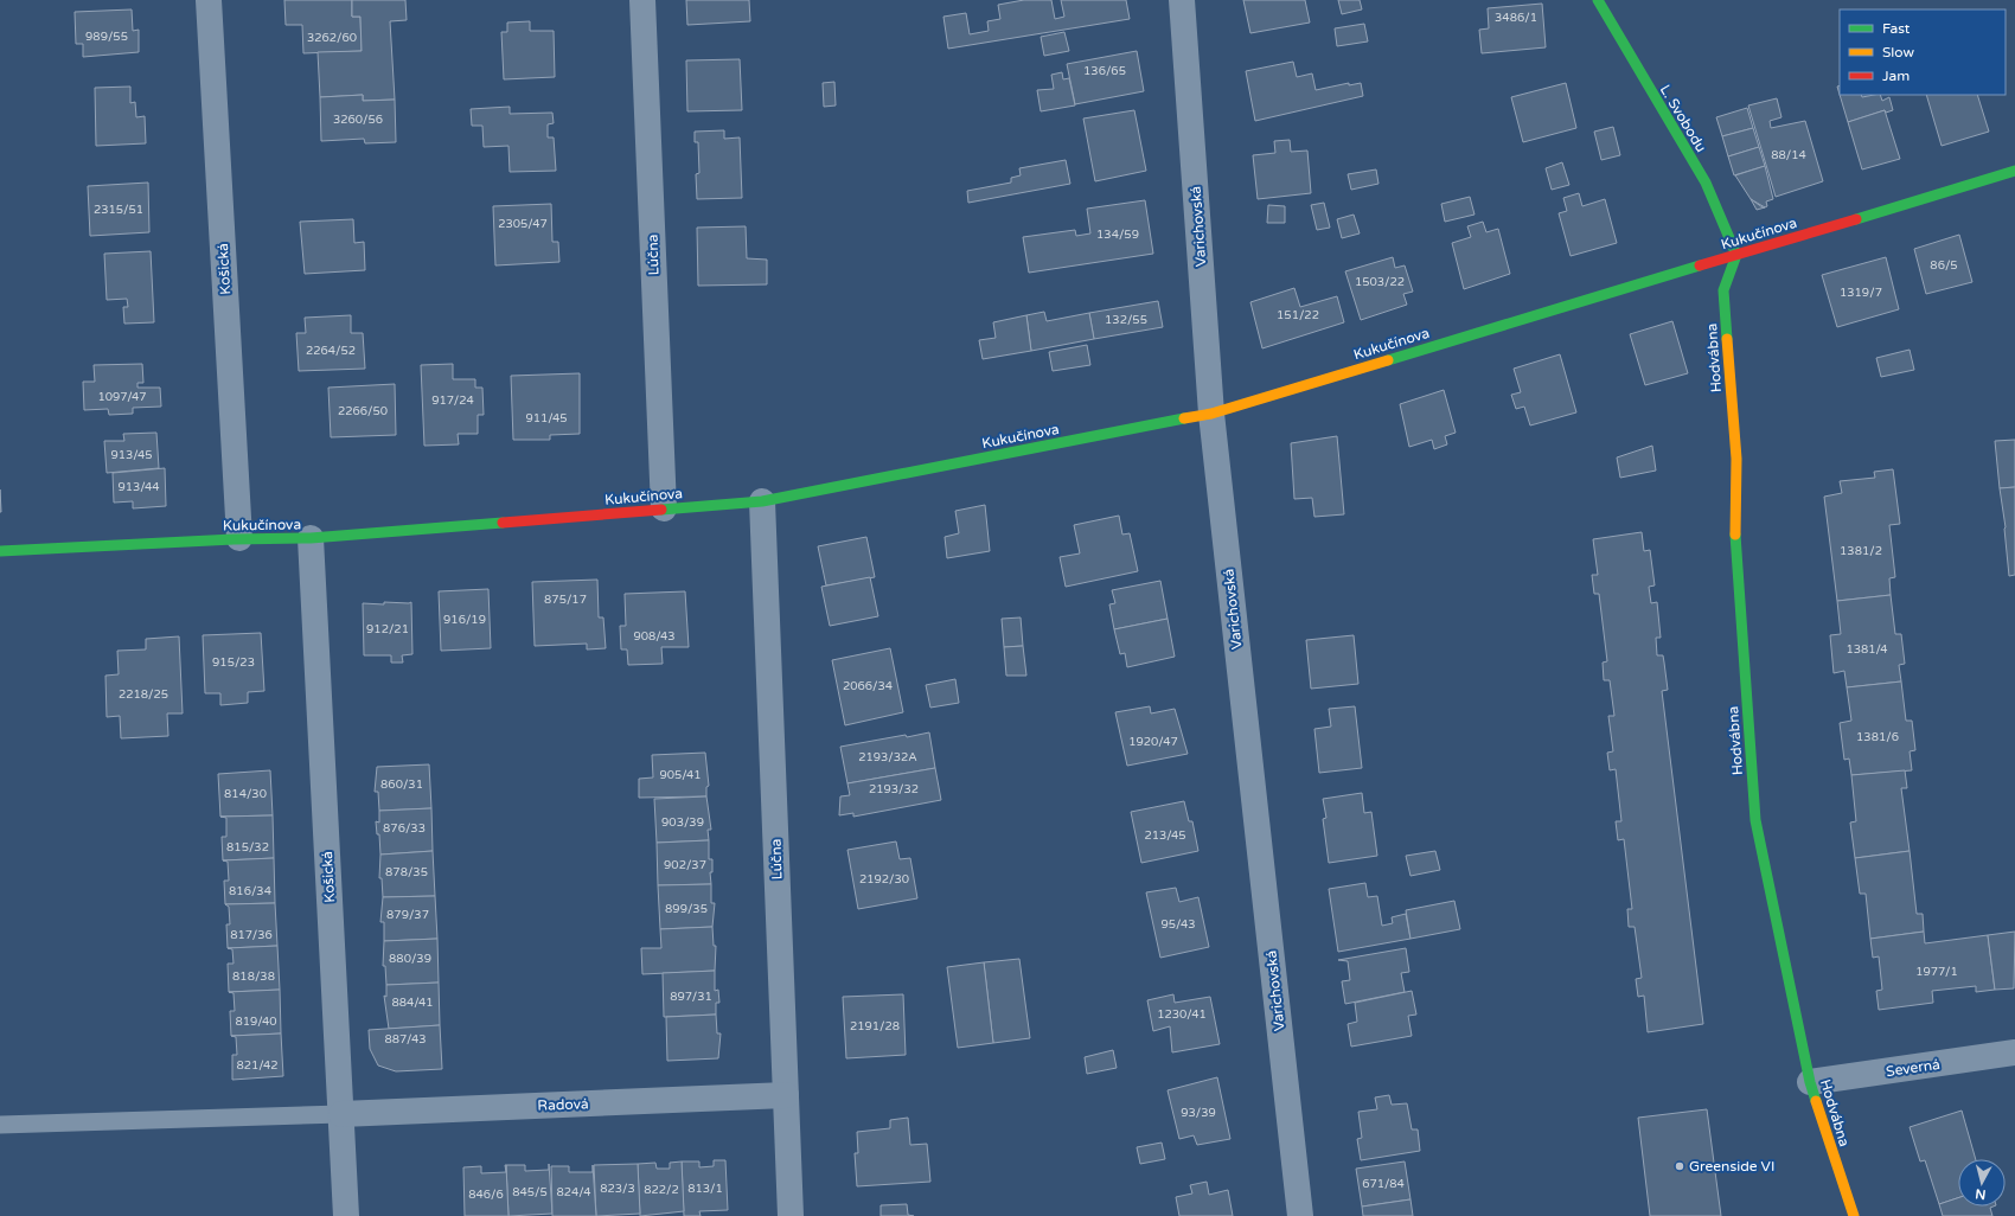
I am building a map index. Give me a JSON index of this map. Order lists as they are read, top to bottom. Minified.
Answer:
{"streets":{"street":["L. Svobodu","Varichovská","Kukučínova","Lúčna","Košická","Hodvábna","Severná","Radová"]},"crossings":[["L. Svobodu","Kukučínova"],["L. Svobodu","Hodvábna"],["Varichovská","Kukučínova"],["Kukučínova","Lúčna"],["Kukučínova","Košická"],["Kukučínova","Hodvábna"],["Lúčna","Radová"],["Košická","Radová"],["Hodvábna","Severná"]],"places":["Greenside VI"],"house_numbers":["3486/1","989/55","3262/60","136/65","3260/56","88/14","2315/51","2305/47","134/59","86/5","1503/22","1319/7","151/22","132/55","2264/52","1097/47","917/24","2266/50","911/45","913/45","913/44","1381/2","875/17","916/19","912/21","908/43","1381/4","915/23","2066/34","2218/25","1381/6","1920/47","2193/32A","905/41","860/31","2193/32","814/30","903/39","876/33","213/45","815/32","902/37","878/35","2192/30","816/34","899/35","879/37","95/43","817/36","880/39","1977/1","818/38","897/31","884/41","1230/41","819/40","2191/28","887/43","821/42","93/39","671/84","823/3","813/1","822/2","845/5","824/4","846/6"],"legend":["Fast","Slow","Jam"],"north":"bottom"}
